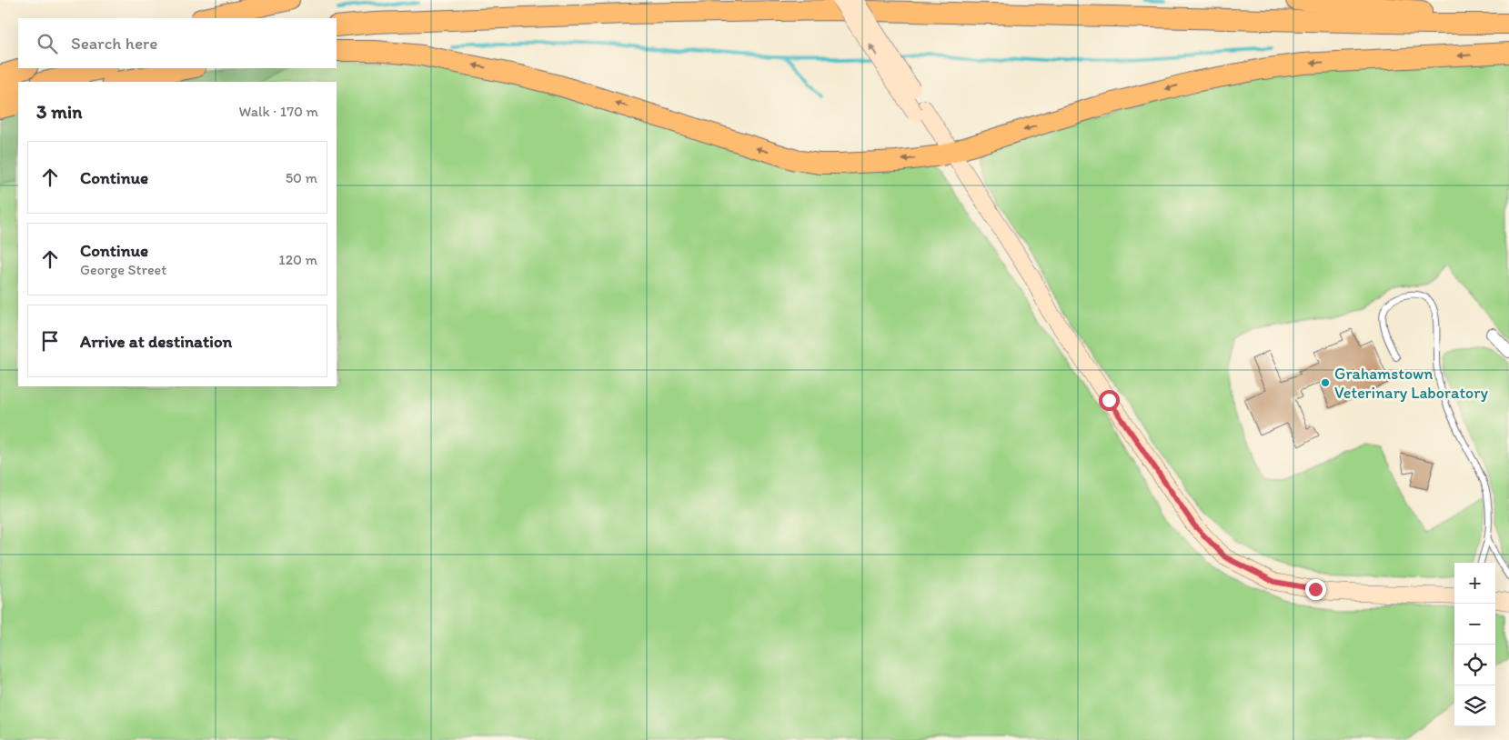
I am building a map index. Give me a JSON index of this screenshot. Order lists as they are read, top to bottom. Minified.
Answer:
{"places":["Grahamstown Veterinary Laboratory"],"page":{"search":"Search here","heading":["3 min","Walk · 170 m"],"list":[["Continue","50 m"],["Continue","George Street","120 m"],"Arrive at destination"],"map_buttons":["+","−"]}}
